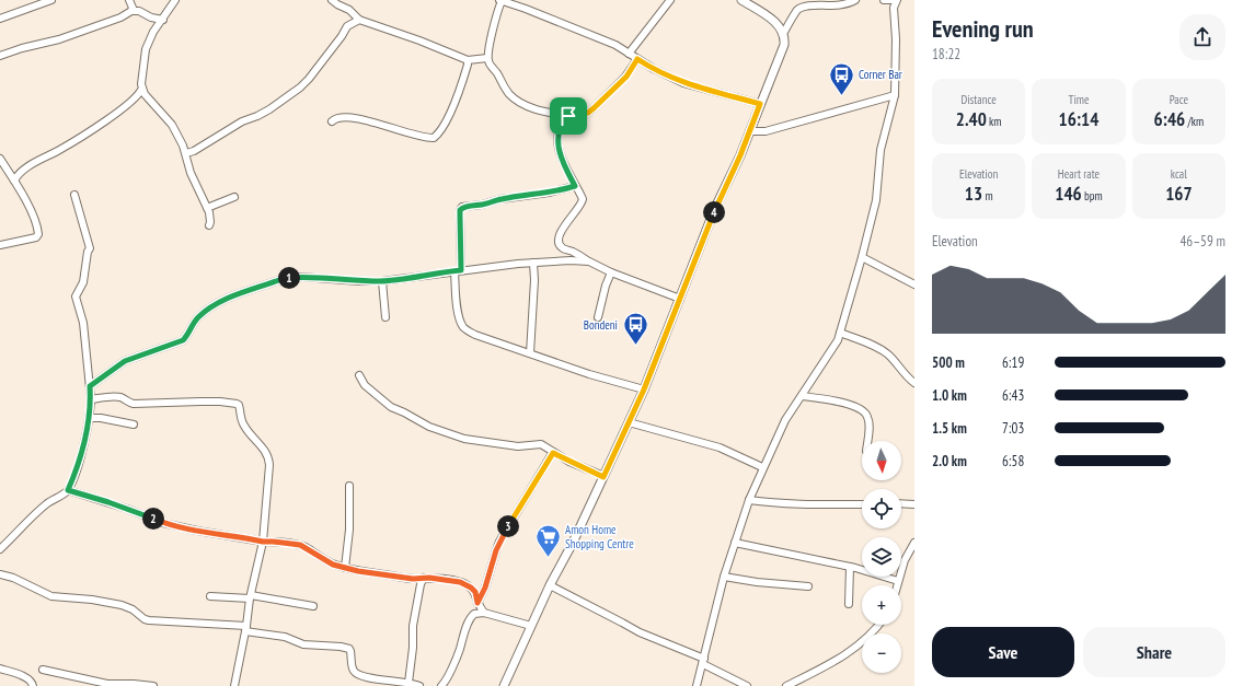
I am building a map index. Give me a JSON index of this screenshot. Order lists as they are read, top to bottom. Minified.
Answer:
{"places":{"bus stop":["Corner Bar","Bondeni"],"supermarket":["Amon Home Shopping Centre"]},"north":"bottom","page":{"heading":["Evening run","18:22"],"stats":[["Distance","2.40 km"],["Time","16:14"],["Pace","6:46 /km"],["Elevation","13 m"],["Heart rate","146 bpm"],["kcal","167"]],"pins":["4","1","2","3"],"chart":["Elevation","46–59 m"],"list":[{"name":"500 m","note":"6:19"},{"name":"1.0 km","note":"6:43"},{"name":"1.5 km","note":"7:03"},{"name":"2.0 km","note":"6:58"}],"map_buttons":["+","−"],"buttons":["Save","Share"]}}
